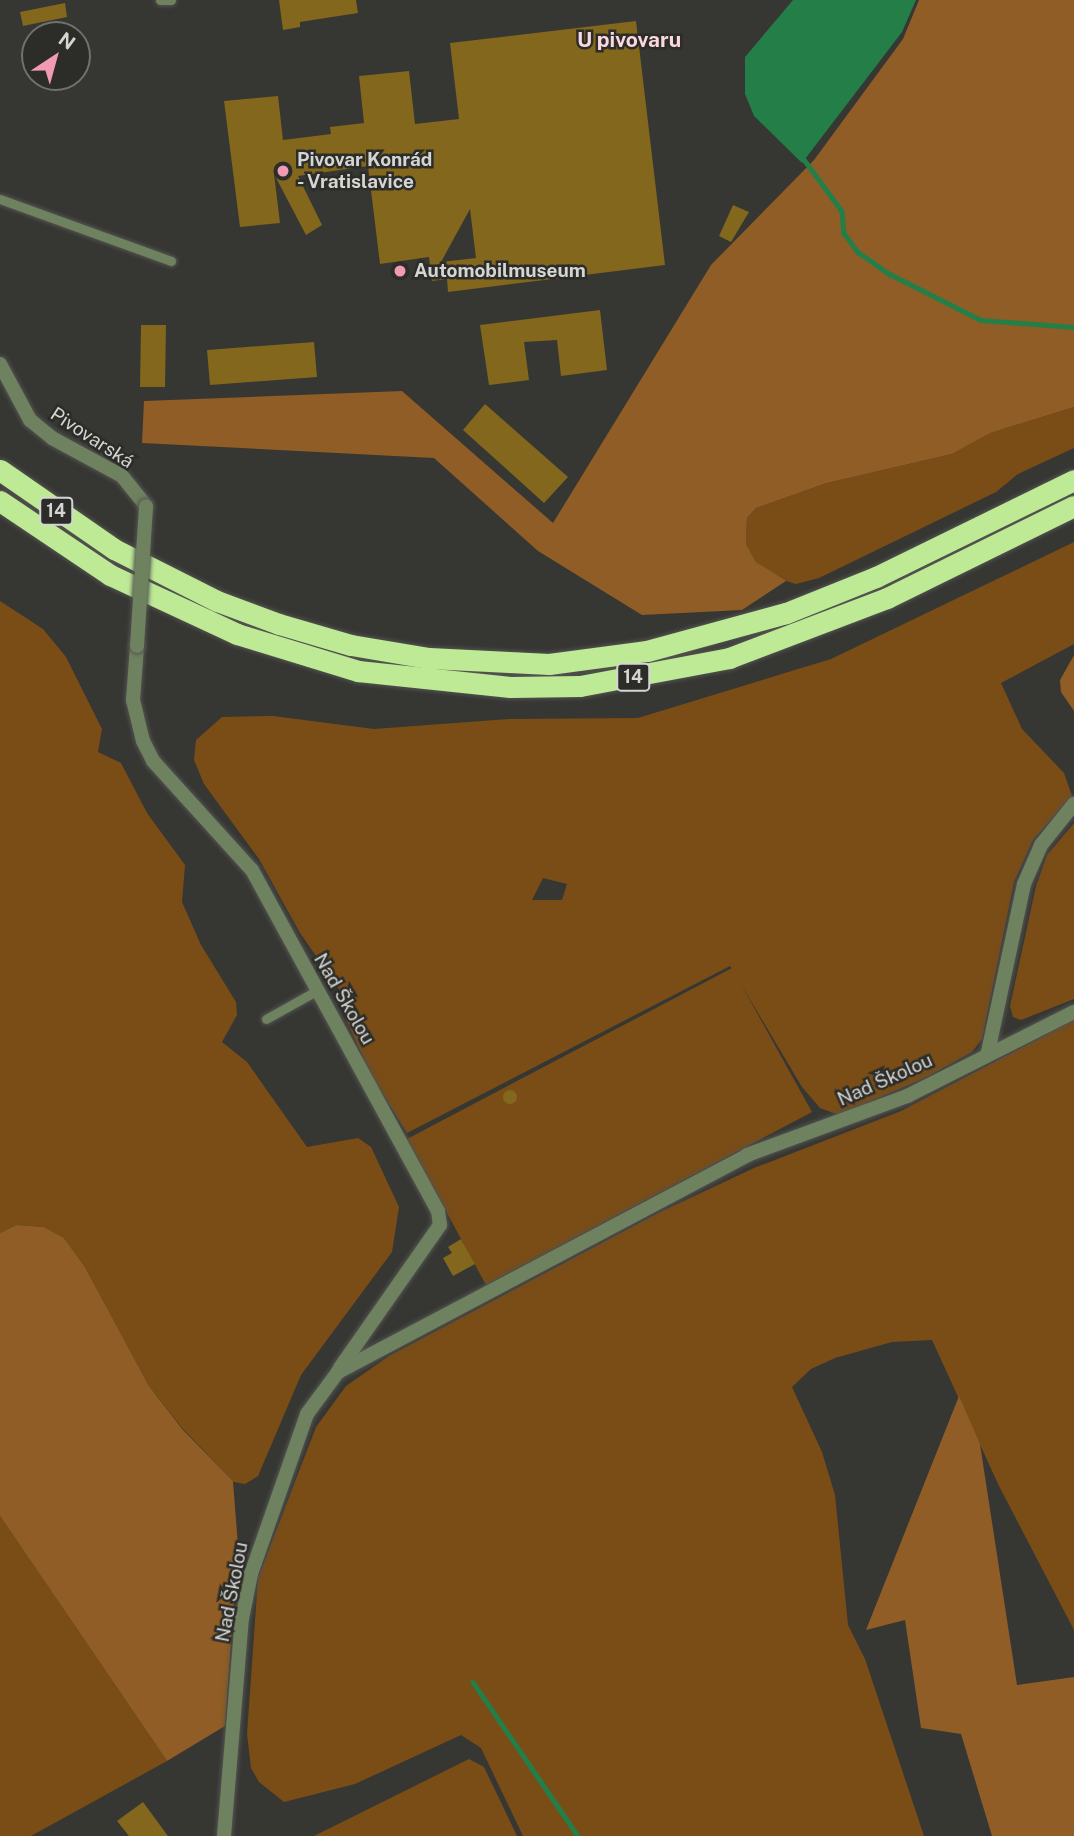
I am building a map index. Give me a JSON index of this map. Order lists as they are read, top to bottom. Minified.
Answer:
{"streets":{"highway":["14"],"street":["Pivovarská","Nad Školou"]},"crossings":[["Pivovarská","Nad Školou"]],"districts":["U pivovaru"],"places":["Pivovar Konrád - Vratislavice","Automobilmuseum"],"north":"top right"}
